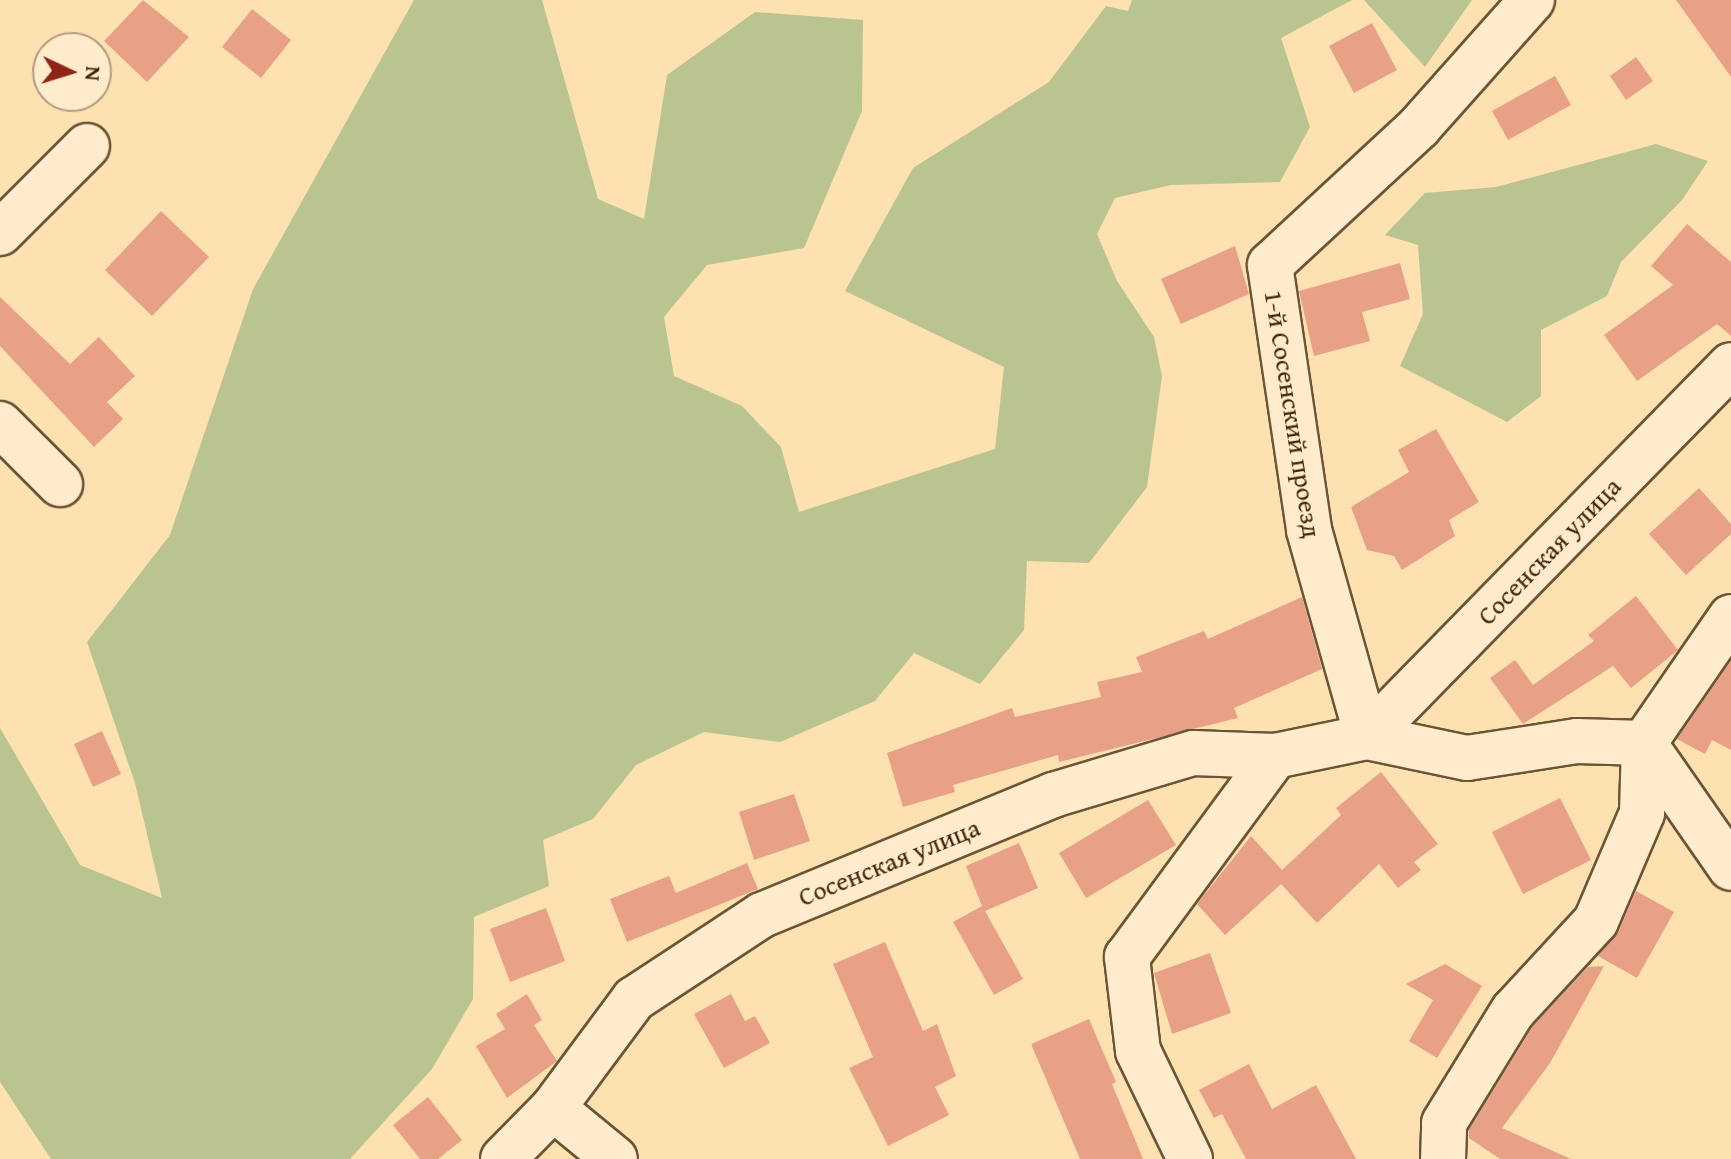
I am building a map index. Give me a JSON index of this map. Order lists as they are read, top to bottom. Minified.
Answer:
{"streets":{"street":["1-й Сосенский проезд","Сосенская улица"]},"crossings":[["1-й Сосенский проезд","Сосенская улица"]],"north":"right"}
